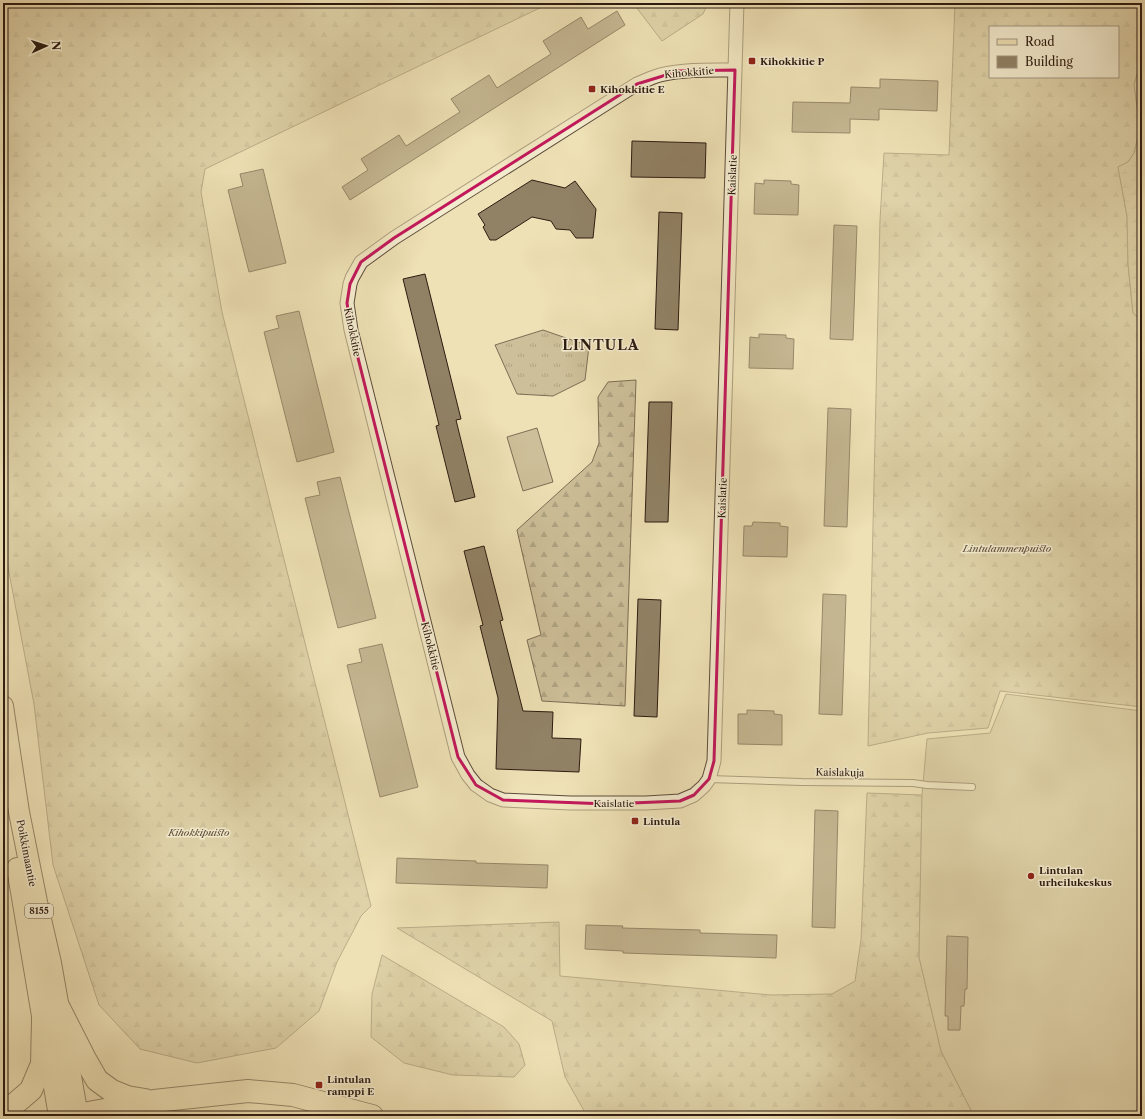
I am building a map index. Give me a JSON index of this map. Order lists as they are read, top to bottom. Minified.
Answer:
{"streets":{"main road":["Poikkimaantie","8155"],"street":["Kihokkitie","Kaislatie"],"lane":["Kaislakuja"]},"crossings":[["Kihokkitie","Kaislatie"],["Kaislatie","Kaislakuja"]],"districts":["LINTULA"],"parks":["Lintulammenpuisto","Kihokkipuisto"],"places":{"transit":["Kihokkitie P","Kihokkitie E","Lintula","Lintulan ramppi E"],"other":["Lintulan urheilukeskus"]},"legend":["Road","Building"],"north":"right"}
